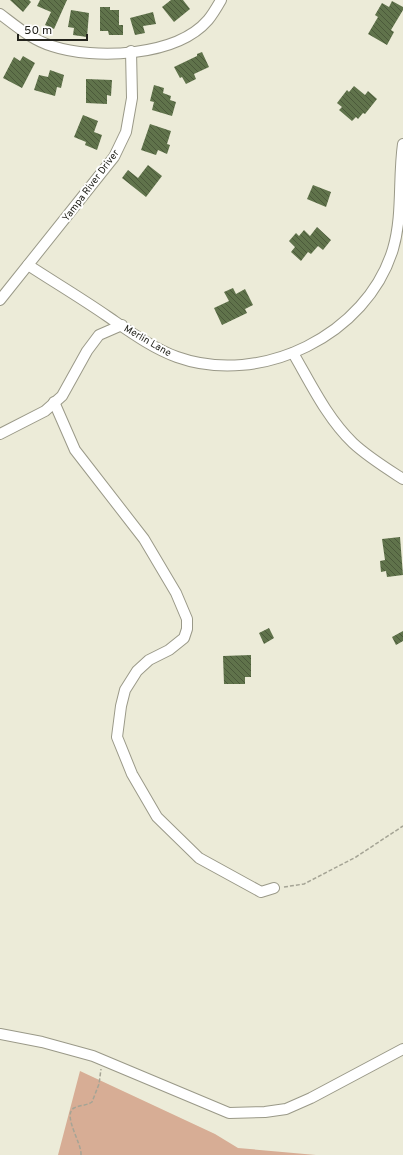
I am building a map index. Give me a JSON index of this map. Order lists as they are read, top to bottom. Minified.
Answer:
{"streets":{"street":["Yampa River Driver","Merlin Lane"]},"crossings":[["Yampa River Driver","Merlin Lane"]],"scale_bar":"50 m"}
